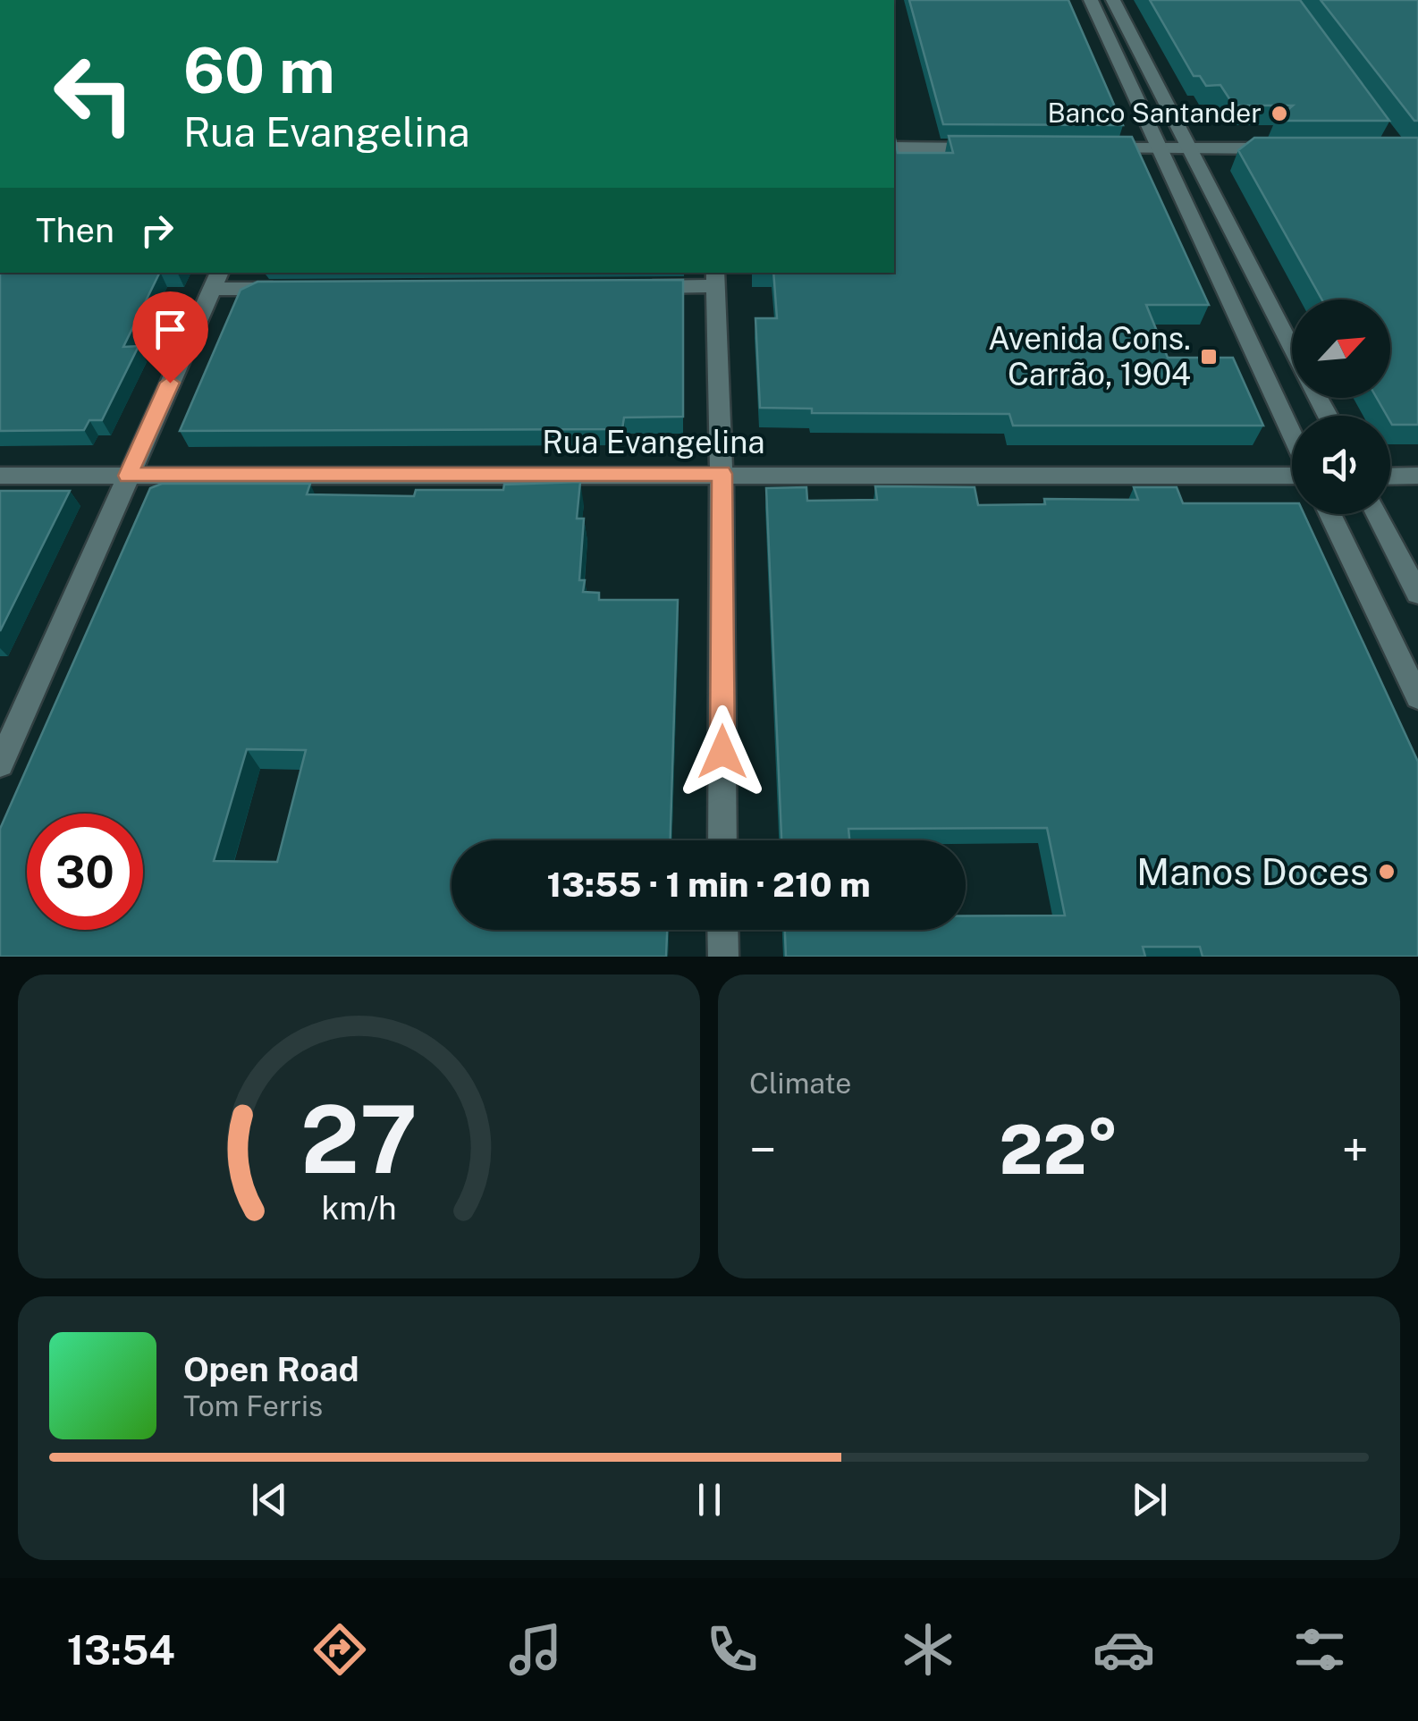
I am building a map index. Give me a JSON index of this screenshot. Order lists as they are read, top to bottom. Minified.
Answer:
{"streets":{"street":["Rua Evangelina"]},"places":{"other":["Banco Santander","Manos Doces"],"transit":["Avenida Cons. Carrão, 1904"]},"north":"top right","page":{"turn":["60 m","Rua Evangelina"],"then":"Then","limit":"30","trip":"13:55 · 1 min · 210 m","tile":"Climate","heat":["−","22°","+"],"song":["Open Road","Tom Ferris"],"tabs":"13:54","gauge":["27","km/h"]}}
